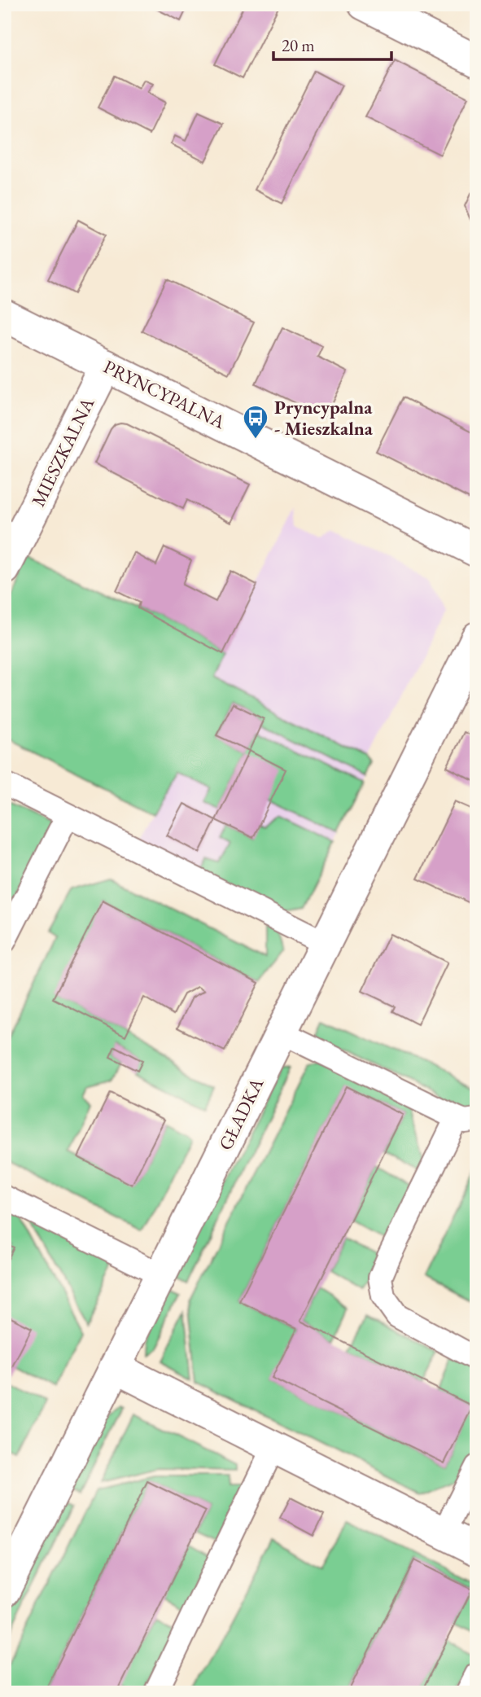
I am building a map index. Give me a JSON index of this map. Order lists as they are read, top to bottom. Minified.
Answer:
{"streets":{"street":["PRYNCYPALNA","MIESZKALNA","GŁADKA"]},"crossings":[["PRYNCYPALNA","MIESZKALNA"]],"places":{"bus stop":["Pryncypalna - Mieszkalna"]},"scale_bar":"20 m"}
